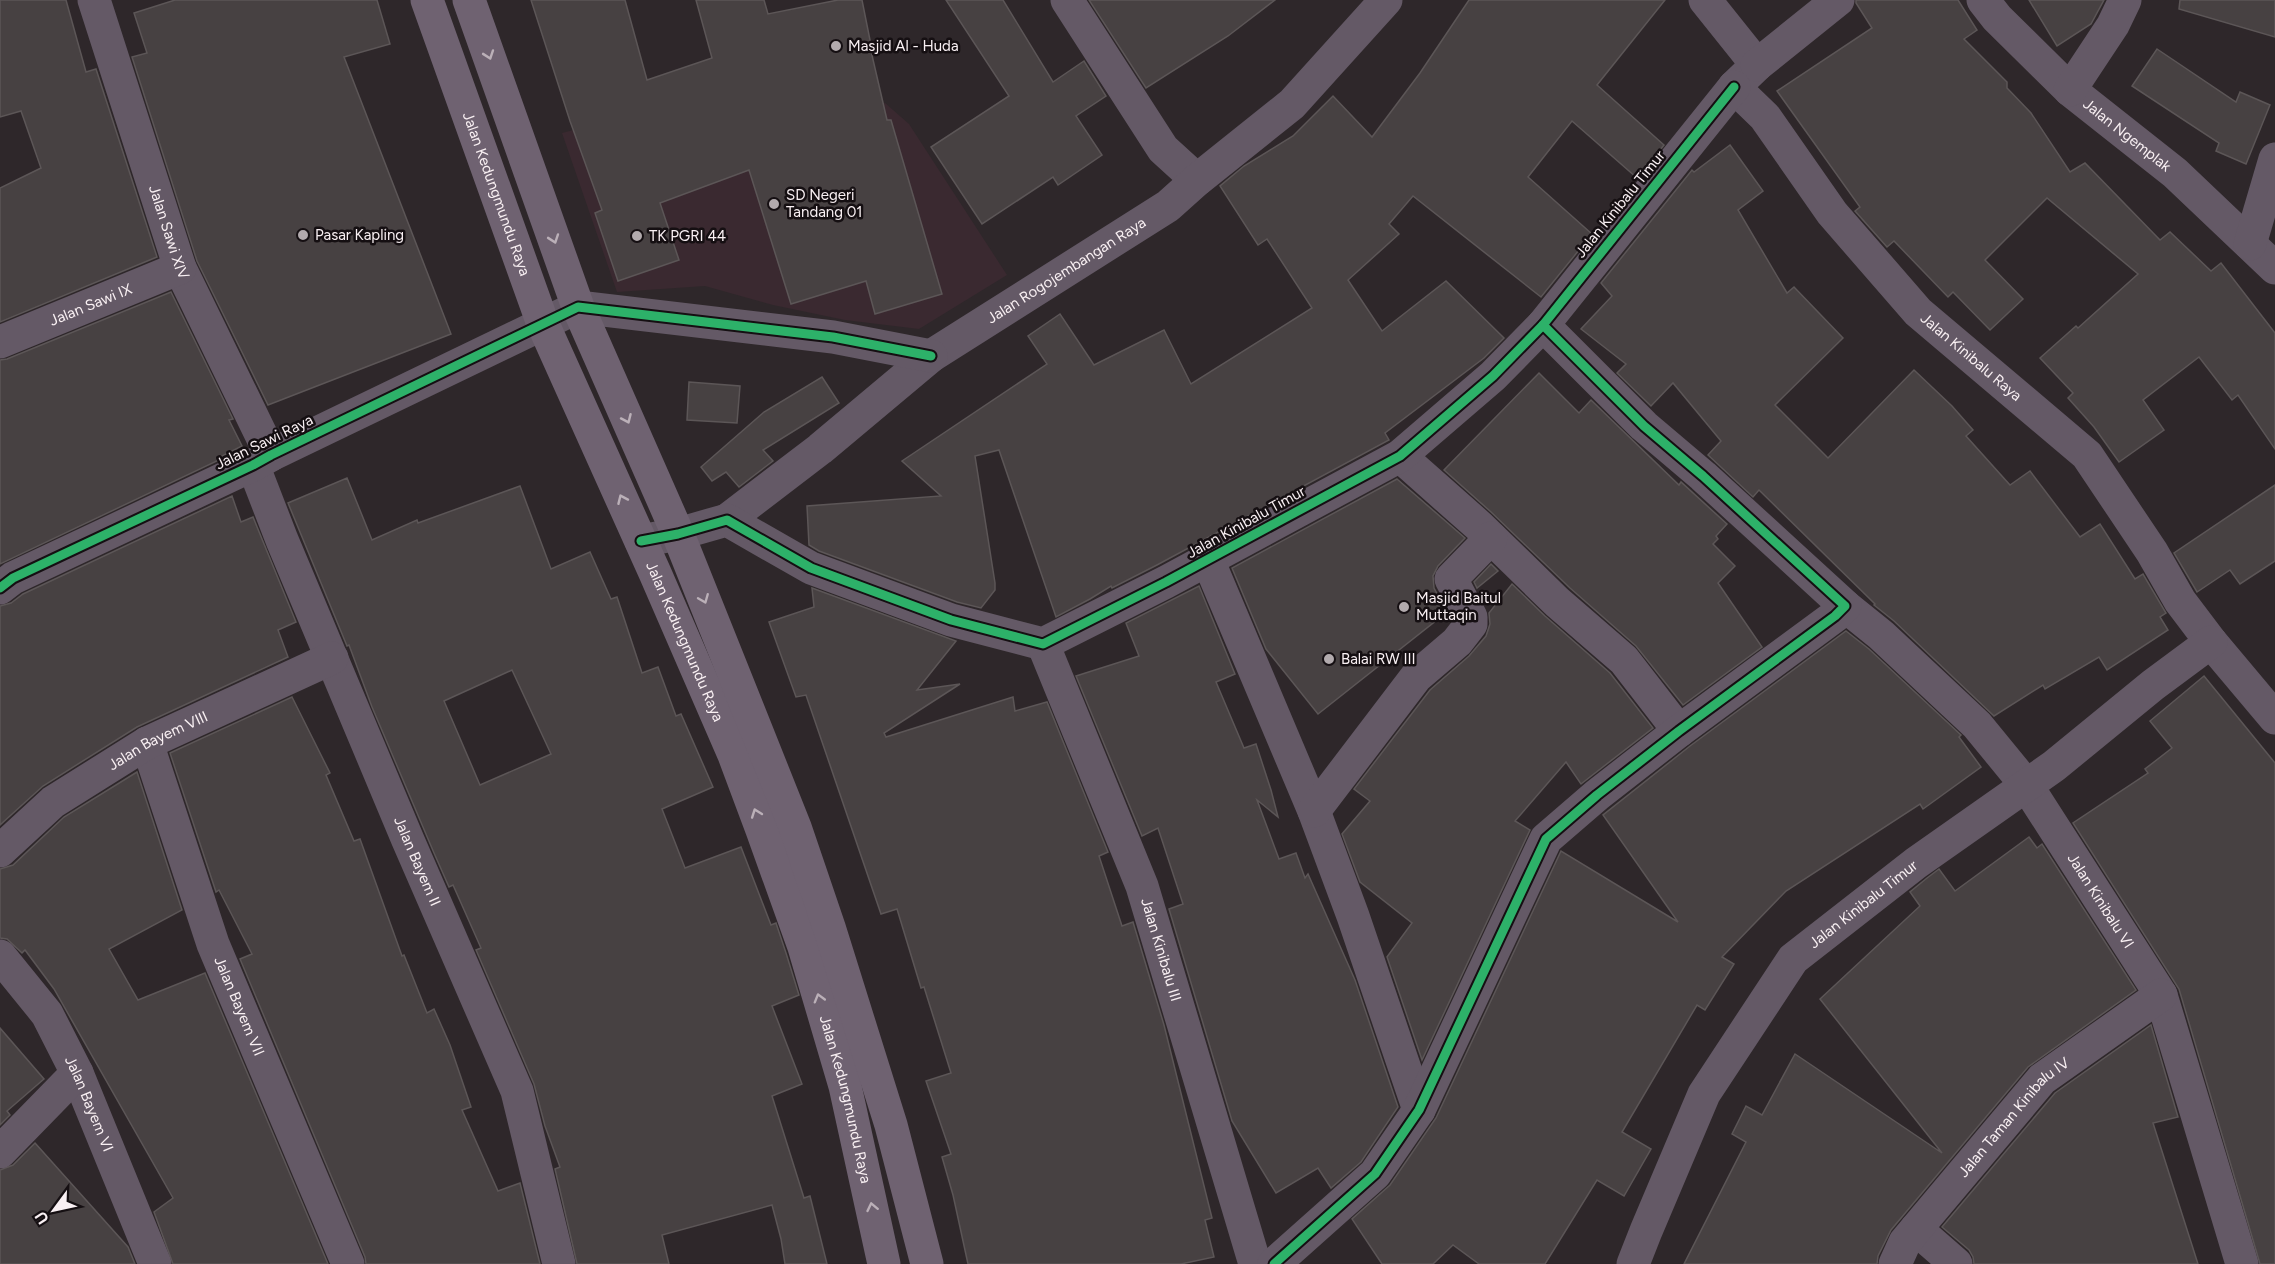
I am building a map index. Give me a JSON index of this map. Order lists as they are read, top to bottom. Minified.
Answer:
{"streets":{"main road":["Jalan Kedungmundu Raya"],"street":["Jalan Ngemplak","Jalan Kinibalu Timur","Jalan Sawi XIV","Jalan Rogojembangan Raya","Jalan Sawi IX","Jalan Kinibalu Raya","Jalan Sawi Raya","Jalan Bayem VIII","Jalan Bayem II","Jalan Kinibalu VI","Jalan Kinibalu III","Jalan Bayem VII","Jalan Bayem VI","Jalan Taman Kinibalu IV"]},"crossings":[["Jalan Kedungmundu Raya","Jalan Sawi Raya"],["Jalan Kinibalu Timur","Jalan Kinibalu Raya"],["Jalan Kinibalu Timur","Jalan Kinibalu VI"],["Jalan Kinibalu Timur","Jalan Kinibalu III"],["Jalan Sawi XIV","Jalan Sawi IX"],["Jalan Sawi XIV","Jalan Sawi Raya"],["Jalan Sawi XIV","Jalan Bayem II"],["Jalan Sawi Raya","Jalan Bayem II"],["Jalan Bayem VIII","Jalan Bayem II"],["Jalan Bayem VIII","Jalan Bayem VII"],["Jalan Kinibalu VI","Jalan Taman Kinibalu IV"]],"places":["Masjid Al - Huda","SD Negeri Tandang 01","Pasar Kapling","TK PGRI 44","Masjid Baitul Muttaqin","Balai RW III"],"north":"bottom left"}
